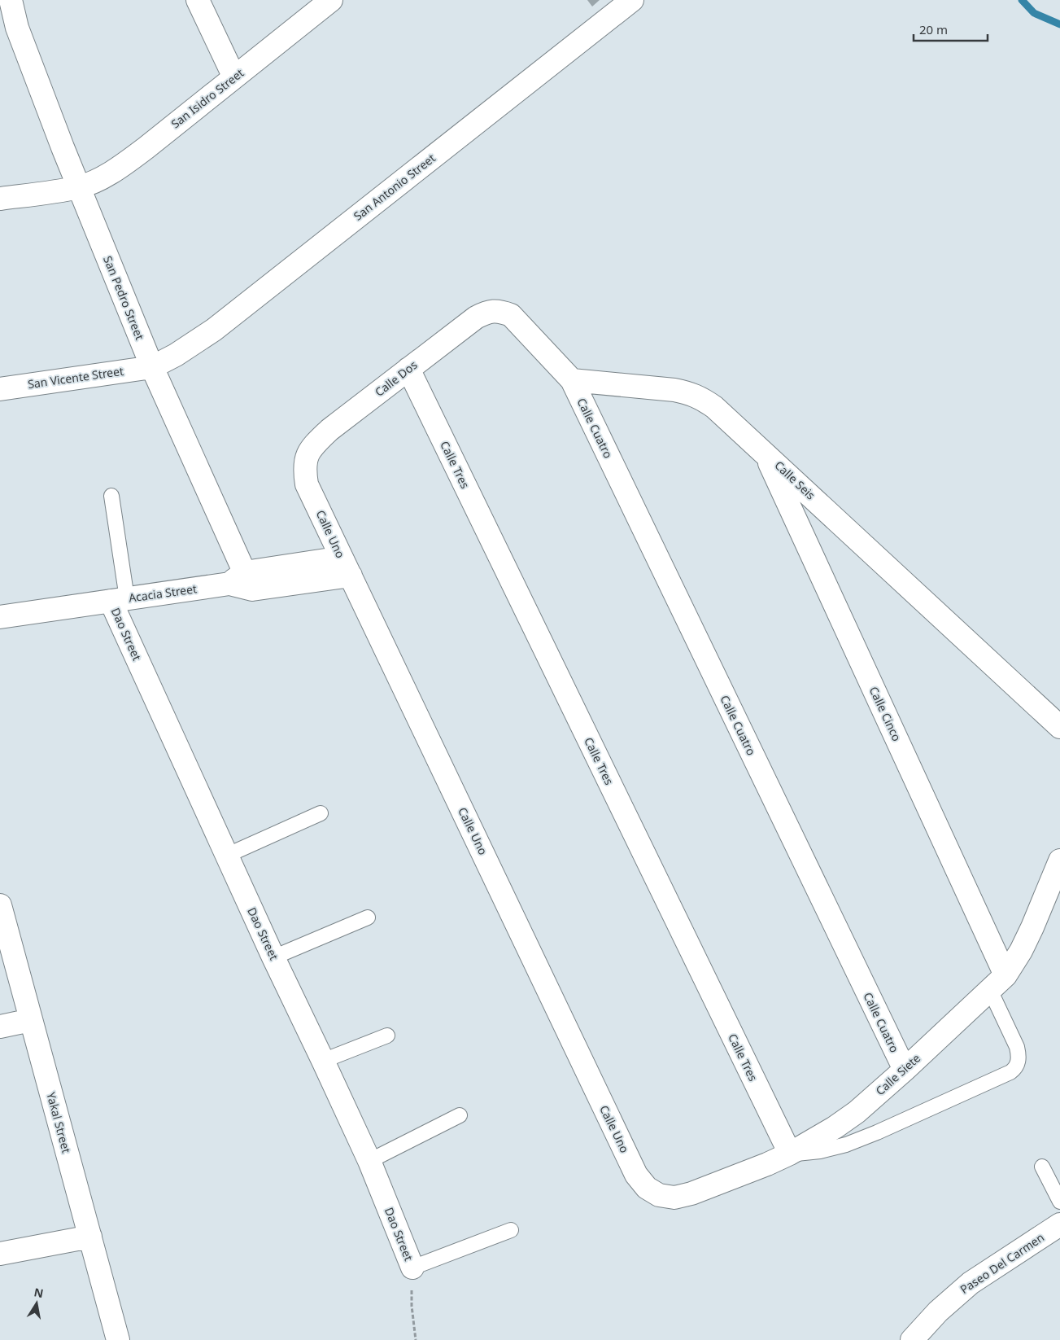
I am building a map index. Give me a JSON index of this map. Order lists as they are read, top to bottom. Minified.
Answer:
{"streets":{"street":["San Isidro Street","San Antonio Street","San Pedro Street","San Vicente Street","Calle Dos","Calle Cuatro","Calle Tres","Calle Seis","Calle Uno","Acacia Street","Dao Street","Calle Cinco","Calle Siete","Yakal Street","Paseo Del Carmen"]},"crossings":[["San Isidro Street","San Pedro Street"],["San Antonio Street","San Pedro Street"],["San Antonio Street","San Vicente Street"],["San Pedro Street","San Vicente Street"],["San Pedro Street","Acacia Street"],["Calle Dos","Calle Cuatro"],["Calle Dos","Calle Tres"],["Calle Dos","Calle Seis"],["Calle Dos","Calle Uno"],["Calle Cuatro","Calle Seis"],["Calle Cuatro","Calle Siete"],["Calle Tres","Calle Siete"],["Calle Seis","Calle Cinco"],["Calle Uno","Acacia Street"],["Calle Uno","Calle Siete"],["Acacia Street","Dao Street"],["Calle Cinco","Calle Siete"]],"scale_bar":"20 m","north":"top"}
